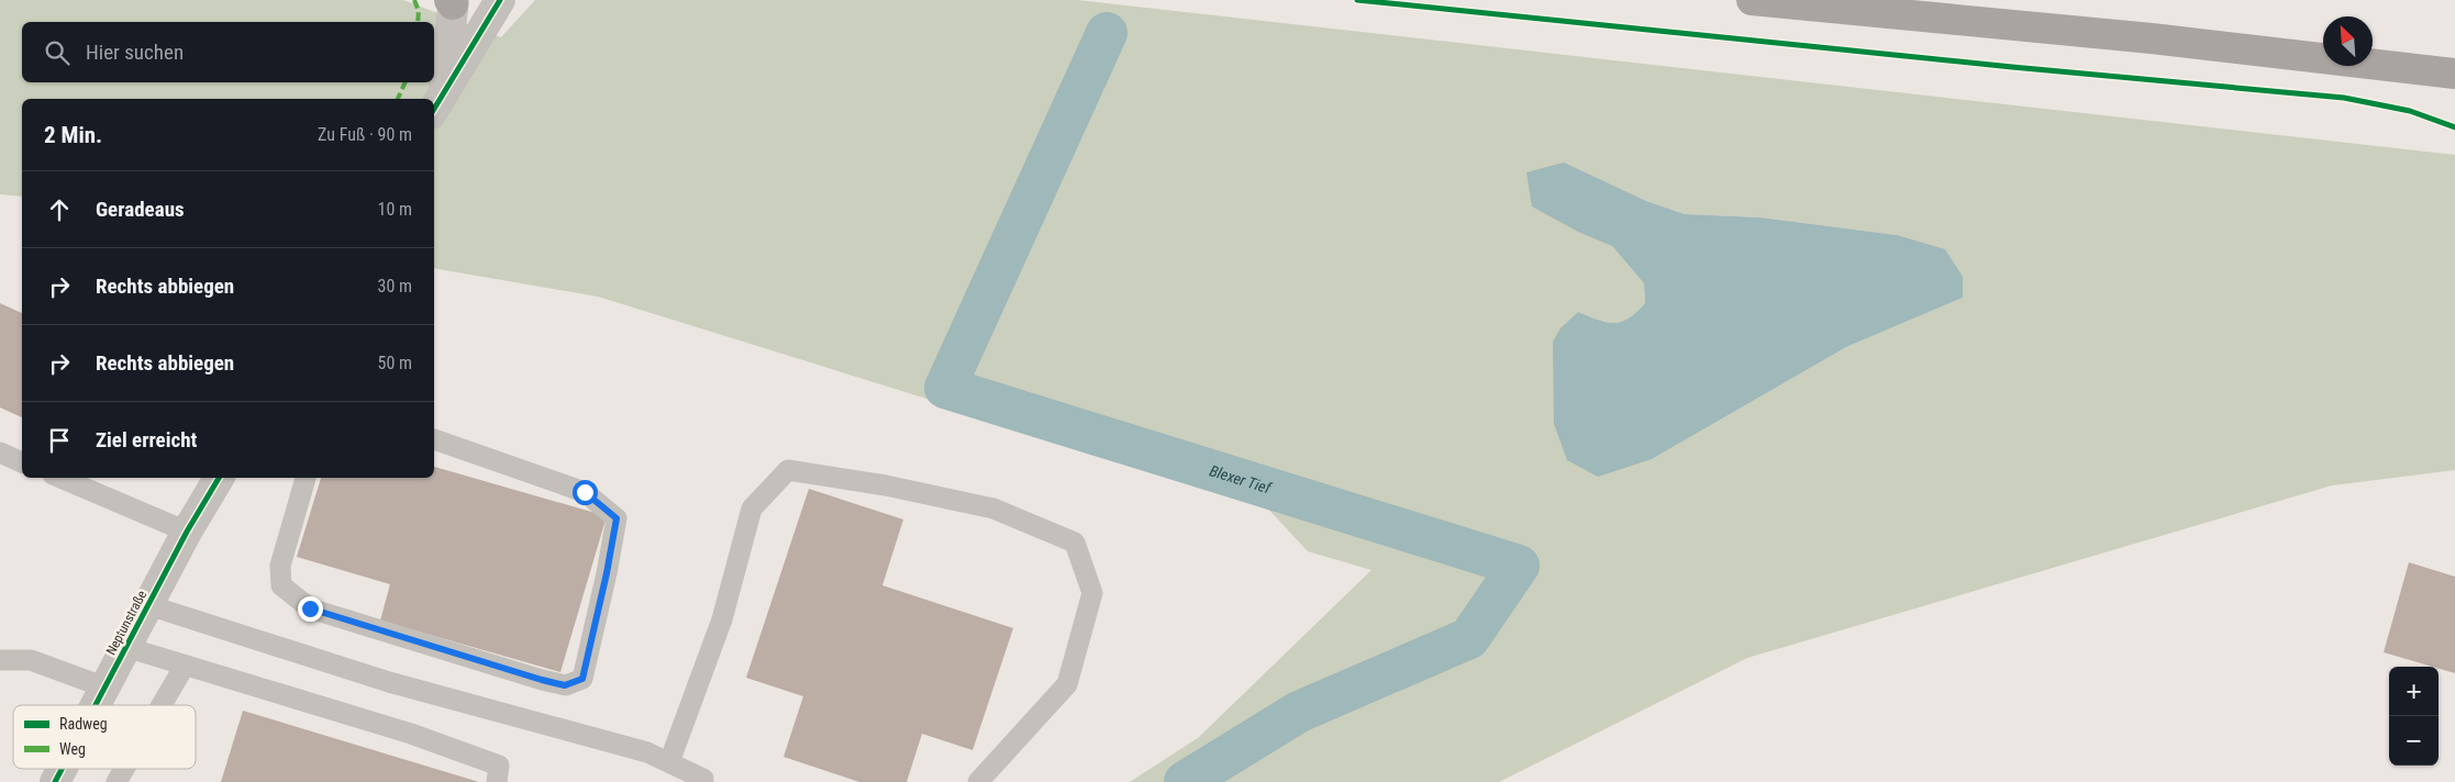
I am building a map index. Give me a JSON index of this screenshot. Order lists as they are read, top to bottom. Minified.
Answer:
{"streets":{"street":["Neptunstraße"]},"water":["Blexer Tief"],"legend":["Radweg","Weg"],"north":"top left","page":{"search":"Hier suchen","heading":["2 Min.","Zu Fuß · 90 m"],"list":[["Geradeaus","10 m"],["Rechts abbiegen","30 m"],["Rechts abbiegen","50 m"],"Ziel erreicht"],"map_buttons":["+","−"]}}
